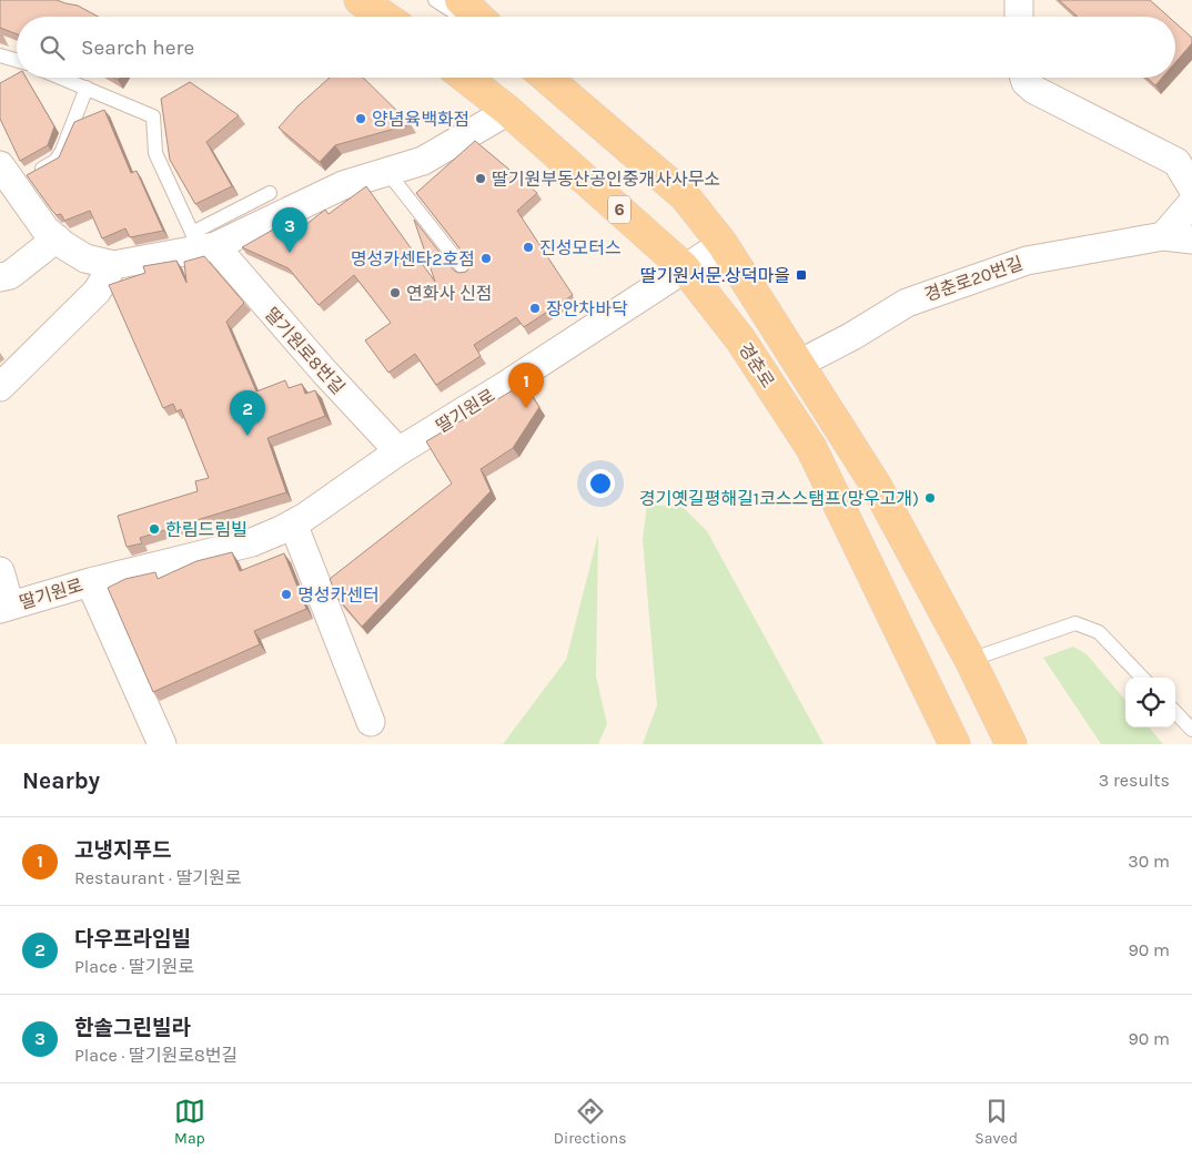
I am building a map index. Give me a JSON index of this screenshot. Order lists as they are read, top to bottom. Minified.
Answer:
{"streets":{"main road":["6","경춘로"],"street":["경춘로20번길","딸기원로8번길","딸기원로"]},"crossings":[["경춘로20번길","경춘로"],["딸기원로8번길","딸기원로"],["경춘로","딸기원로"]],"places":{"other":["양념육백화점","딸기원부동산공인중개사사무소","진성모터스","명성카센타2호점","연화사 신점","장안차바닥","경기옛길평해길1코스스탬프(망우고개)","한림드림빌","명성카센터"],"transit":["딸기원서문.상덕마을"]},"page":{"search":"Search here","pins":["3","1","2"],"heading":["Nearby","3 results"],"list":[{"mark":"1","name":"고냉지푸드","note":"Restaurant · 딸기원로","value":"30 m"},{"mark":"2","name":"다우프라임빌","note":"Place · 딸기원로","value":"90 m"},{"mark":"3","name":"한솔그린빌라","note":"Place · 딸기원로8번길","value":"90 m"}],"nav":["Map","Directions","Saved"]}}
